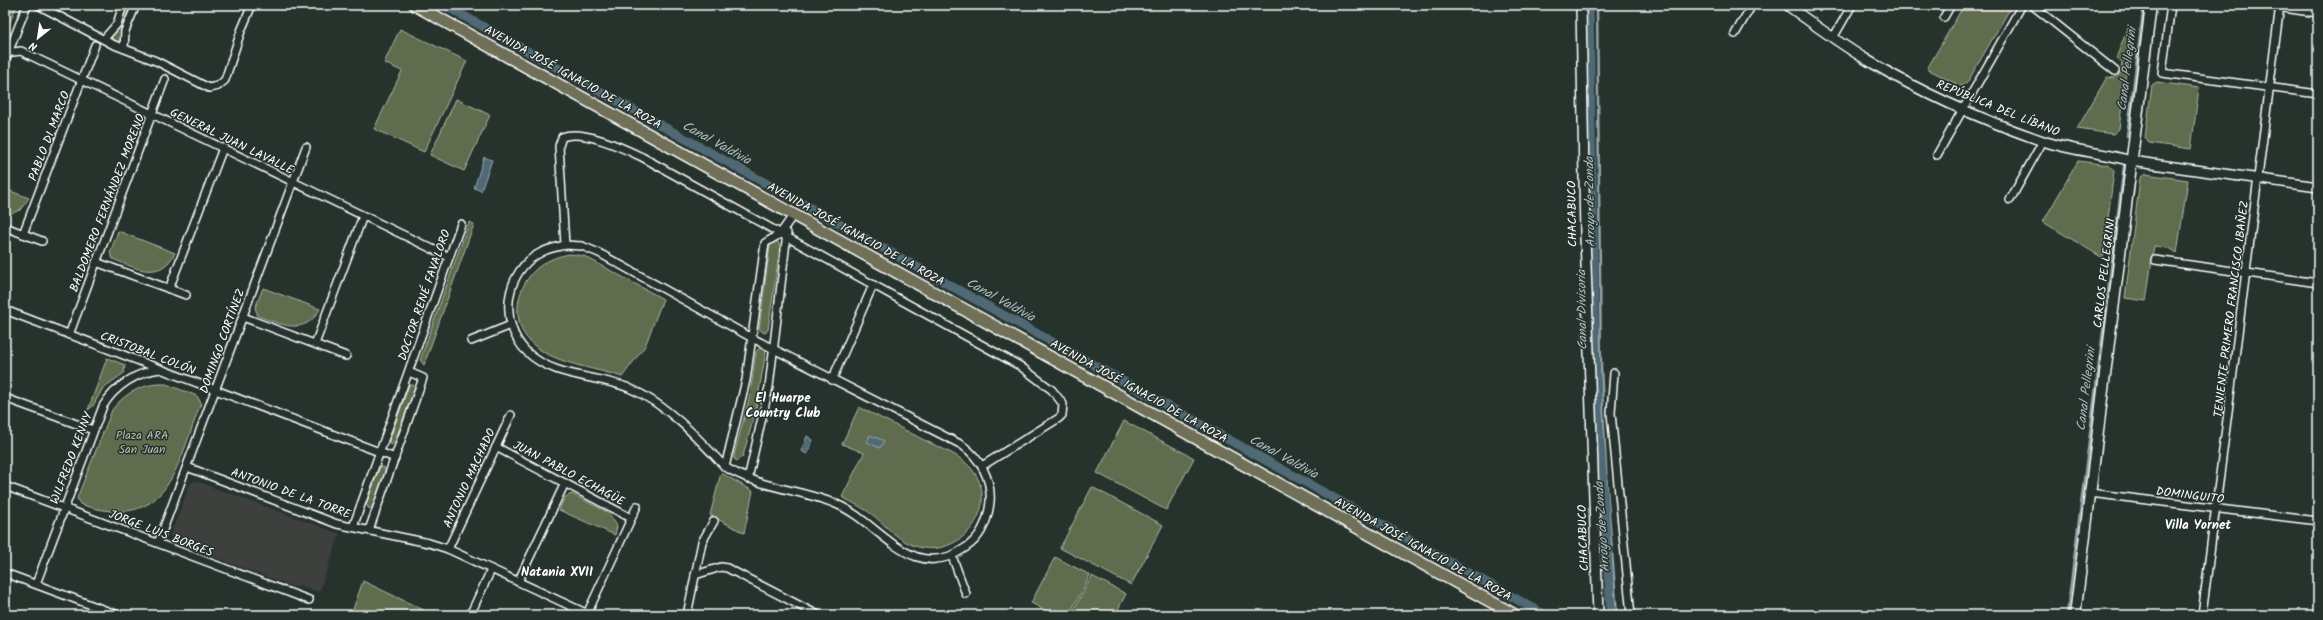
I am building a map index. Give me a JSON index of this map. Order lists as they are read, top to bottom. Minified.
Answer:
{"streets":{"main road":["AVENIDA JOSÉ IGNACIO DE LA ROZA","CARLOS PELLEGRINI"],"street":["REPÚBLICA DEL LÍBANO","PABLO DI MARCO","GENERAL JUAN LAVALLE","BALDOMERO FERNÁNDEZ MORENO","CHACABUCO","DOCTOR RENÉ FAVALORO","TENIENTE PRIMERO FRANCISCO IBAÑEZ","DOMINGO CORTÍNEZ","CRISTOBAL COLÓN","WILFREDO KENNY","JUAN PABLO ECHAGÜE","ANTONIO MACHADO","ANTONIO DE LA TORRE","DOMINGUITO","JORGE LUIS BORGES"]},"crossings":[["REPÚBLICA DEL LÍBANO","CARLOS PELLEGRINI"],["REPÚBLICA DEL LÍBANO","TENIENTE PRIMERO FRANCISCO IBAÑEZ"],["PABLO DI MARCO","GENERAL JUAN LAVALLE"],["GENERAL JUAN LAVALLE","BALDOMERO FERNÁNDEZ MORENO"],["GENERAL JUAN LAVALLE","DOCTOR RENÉ FAVALORO"],["GENERAL JUAN LAVALLE","DOMINGO CORTÍNEZ"],["BALDOMERO FERNÁNDEZ MORENO","CRISTOBAL COLÓN"],["CARLOS PELLEGRINI","DOMINGUITO"],["DOCTOR RENÉ FAVALORO","CRISTOBAL COLÓN"],["DOCTOR RENÉ FAVALORO","ANTONIO DE LA TORRE"],["TENIENTE PRIMERO FRANCISCO IBAÑEZ","DOMINGUITO"],["DOMINGO CORTÍNEZ","CRISTOBAL COLÓN"],["DOMINGO CORTÍNEZ","ANTONIO DE LA TORRE"],["DOMINGO CORTÍNEZ","JORGE LUIS BORGES"],["CRISTOBAL COLÓN","WILFREDO KENNY"],["WILFREDO KENNY","JORGE LUIS BORGES"],["JUAN PABLO ECHAGÜE","ANTONIO MACHADO"],["ANTONIO MACHADO","ANTONIO DE LA TORRE"]],"districts":["El Huarpe Country Club","Villa Yornet","Natania XVII"],"water":["Canal Pellegrini","Canal Valdivia","Arroyo de Zonda","Canal Divisoria"],"parks":["Plaza ARA San Juan"],"north":"bottom left"}
